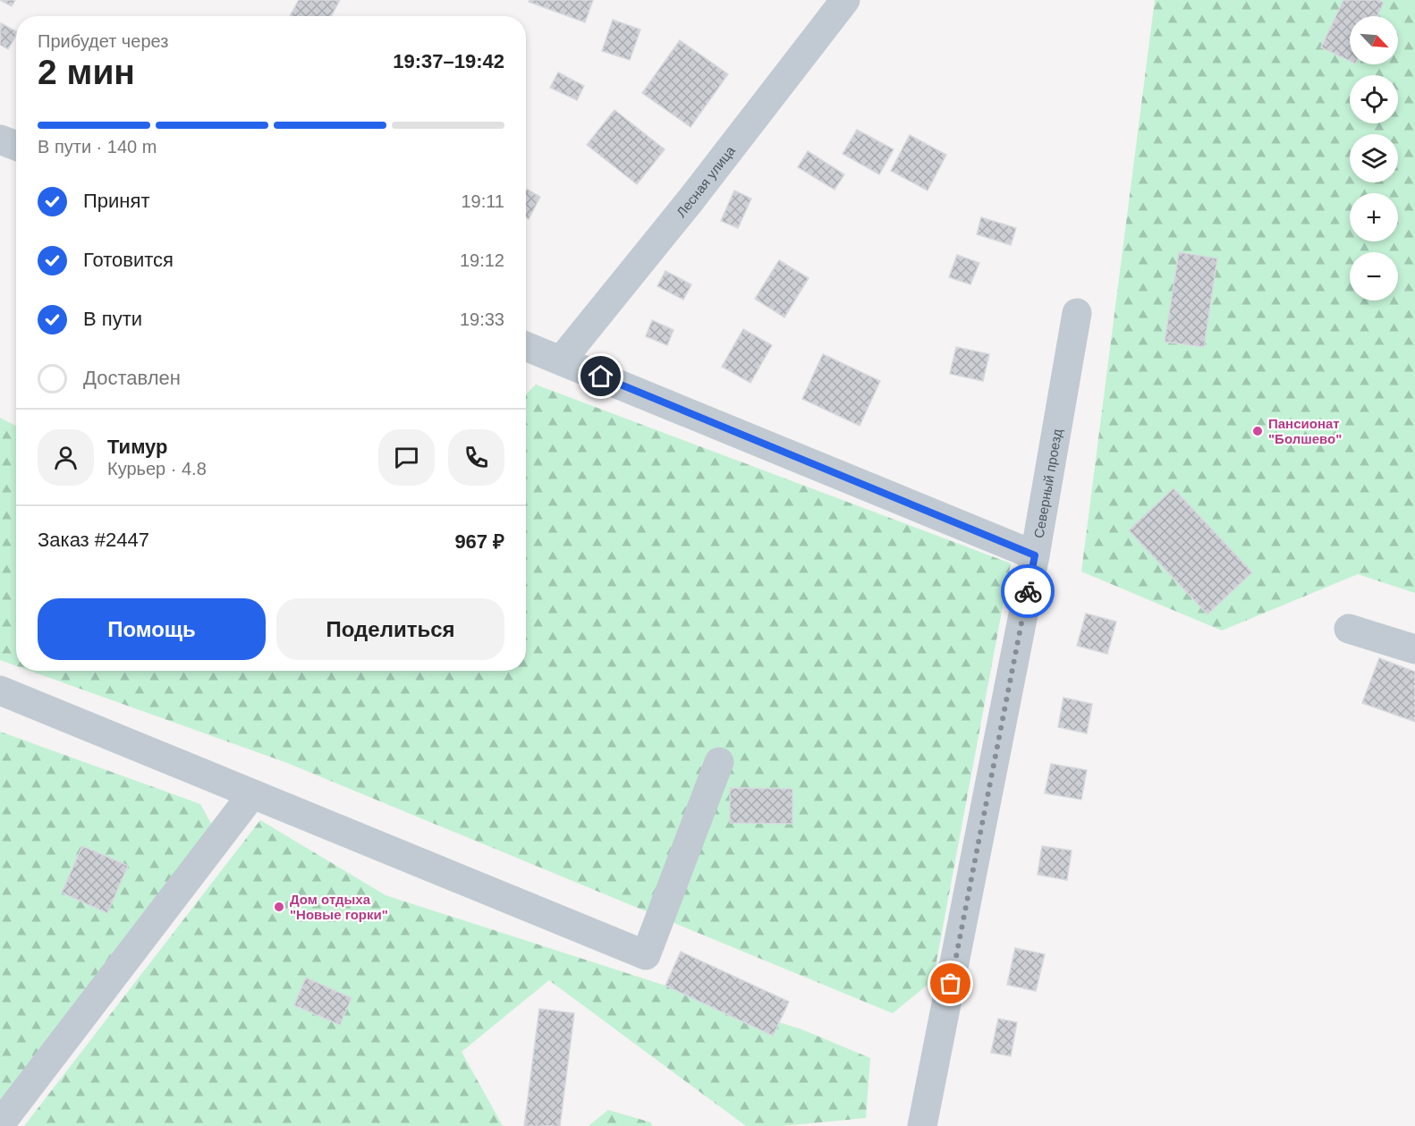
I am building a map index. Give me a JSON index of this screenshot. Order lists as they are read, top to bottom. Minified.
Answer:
{"streets":{"street":["Лесная улица","Северный проезд"]},"places":["Пансионат \"Болшево\"","Дом отдыха \"Новые горки\""],"north":"bottom right","page":{"map_buttons":["+","−"],"heading":["2 мин","Прибудет через","19:37–19:42"],"panel":["Тимур","Курьер · 4.8","Заказ #2447","967 ₽"],"bar":"В пути · 140 m","list":[["Принят","19:11"],["Готовится","19:12"],["В пути","19:33"],"Доставлен"],"buttons":["Помощь","Поделиться"]}}
